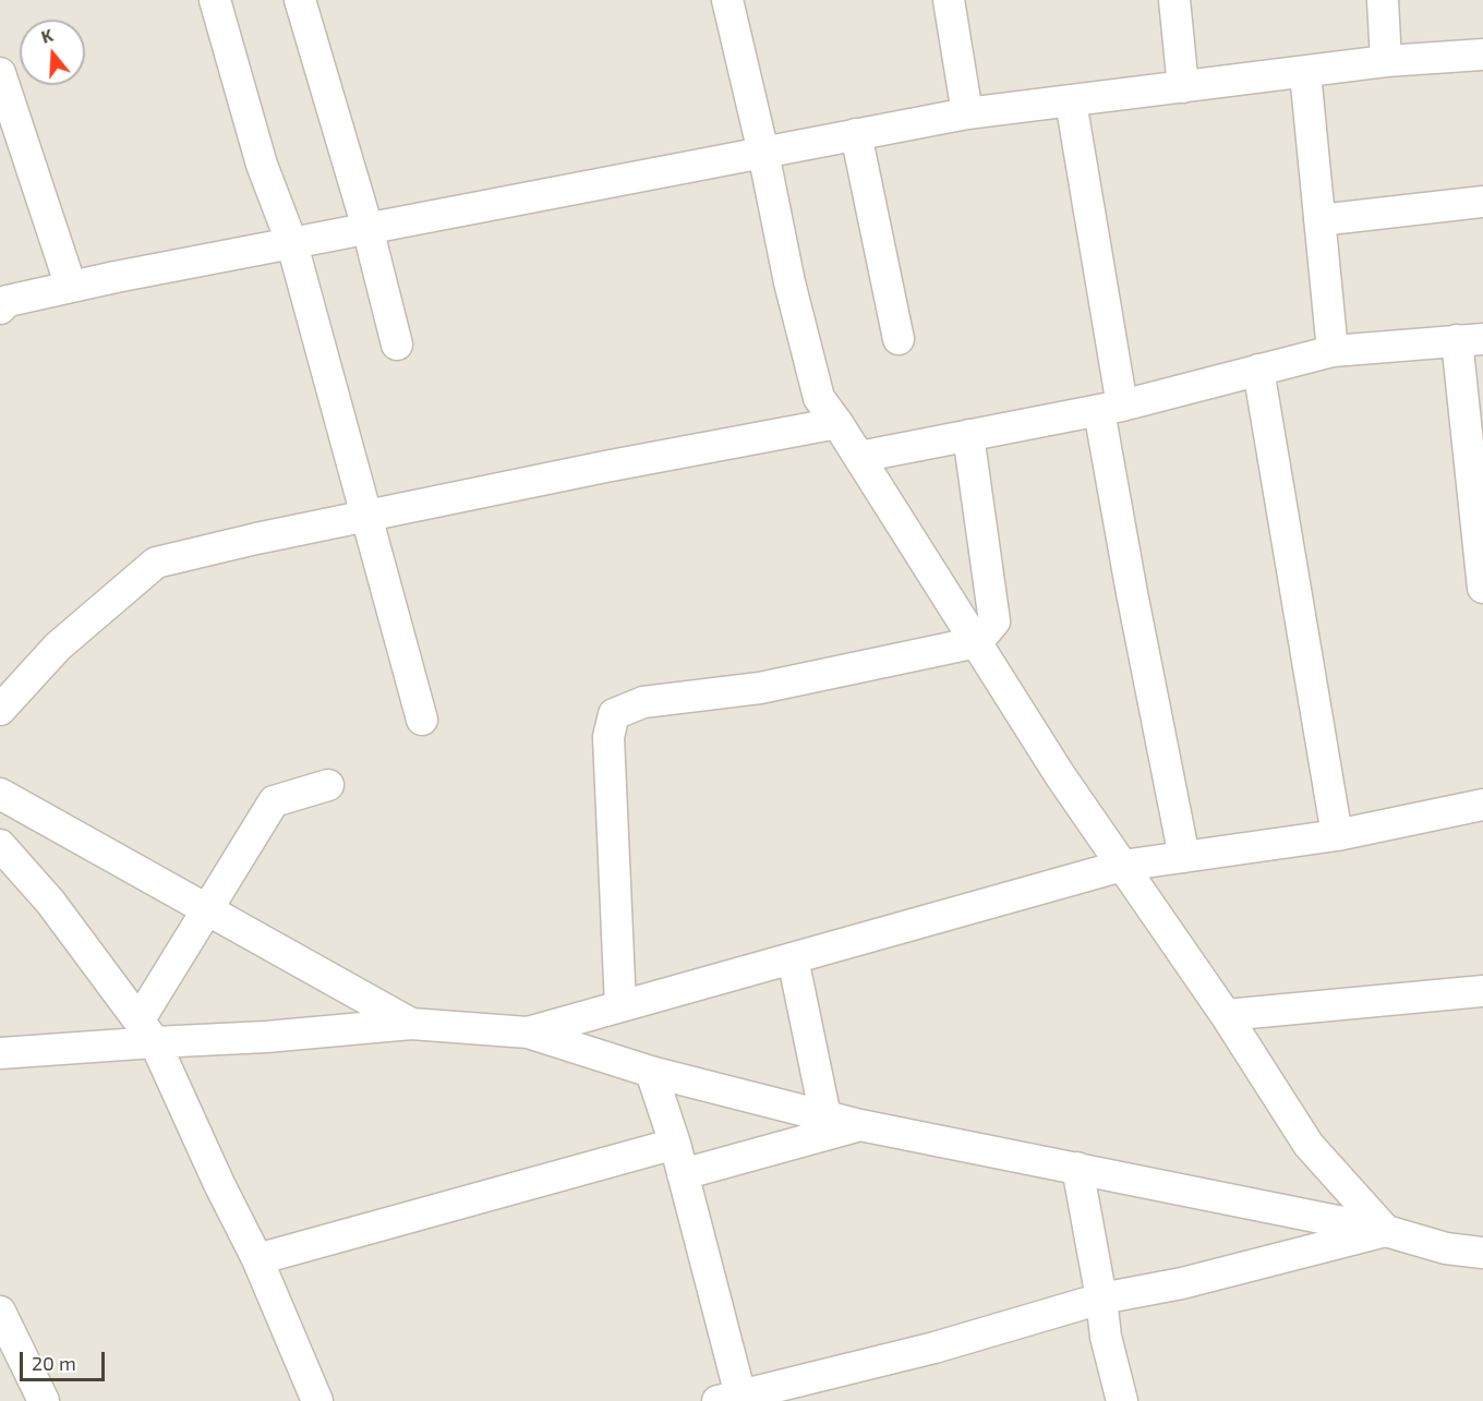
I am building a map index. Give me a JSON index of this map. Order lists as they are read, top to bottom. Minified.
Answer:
{"scale_bar":"20 m","north":"top"}
